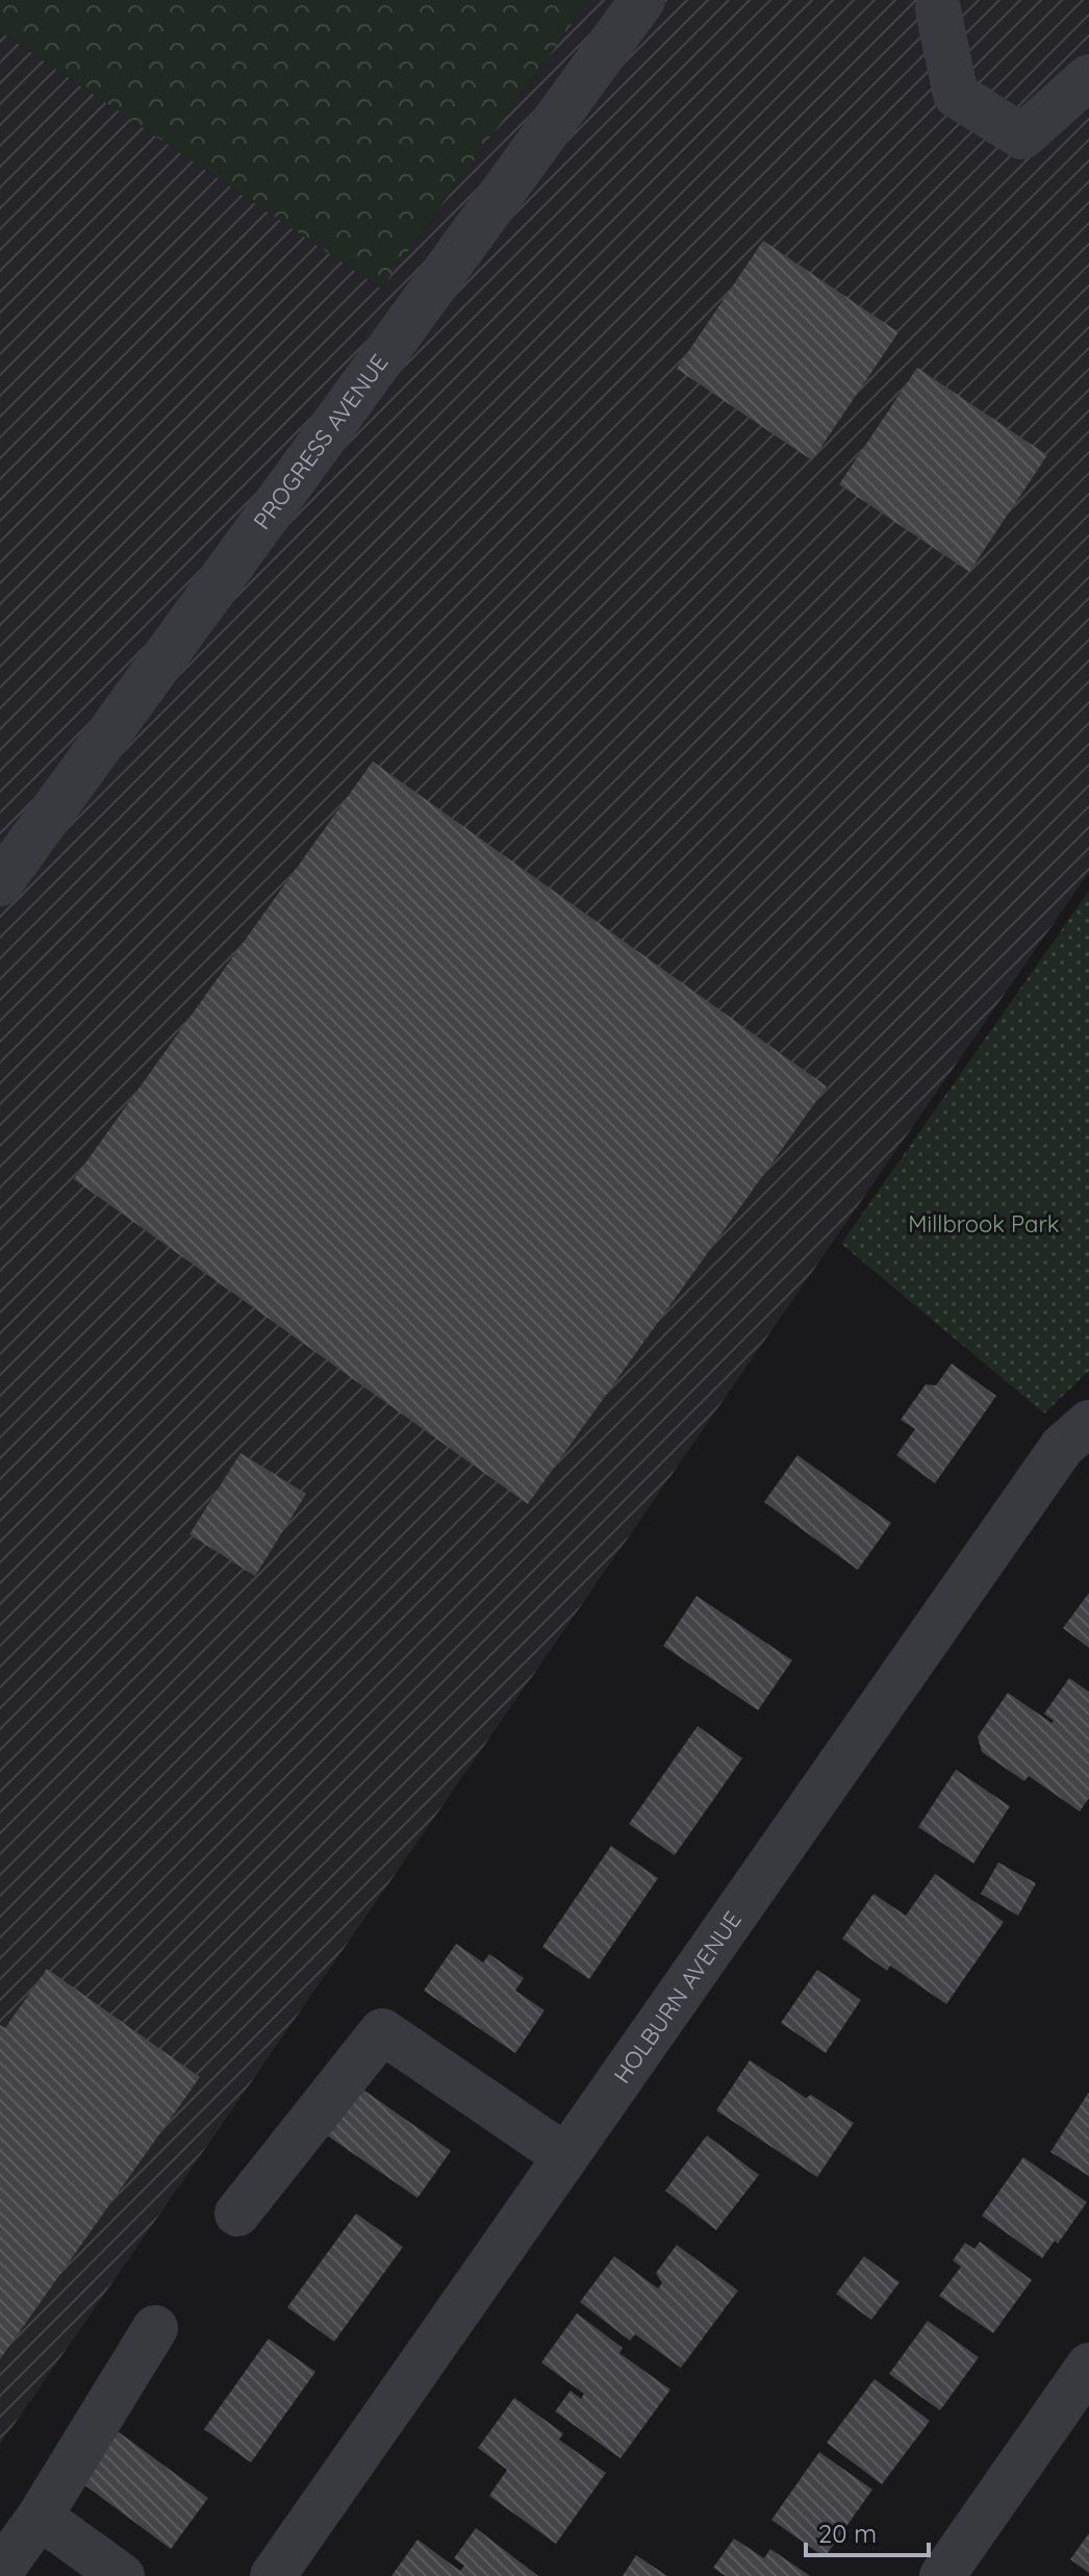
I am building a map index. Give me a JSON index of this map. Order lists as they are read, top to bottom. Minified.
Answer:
{"streets":{"street":["PROGRESS AVENUE","HOLBURN AVENUE"]},"parks":["Millbrook Park"],"scale_bar":"20 m"}
